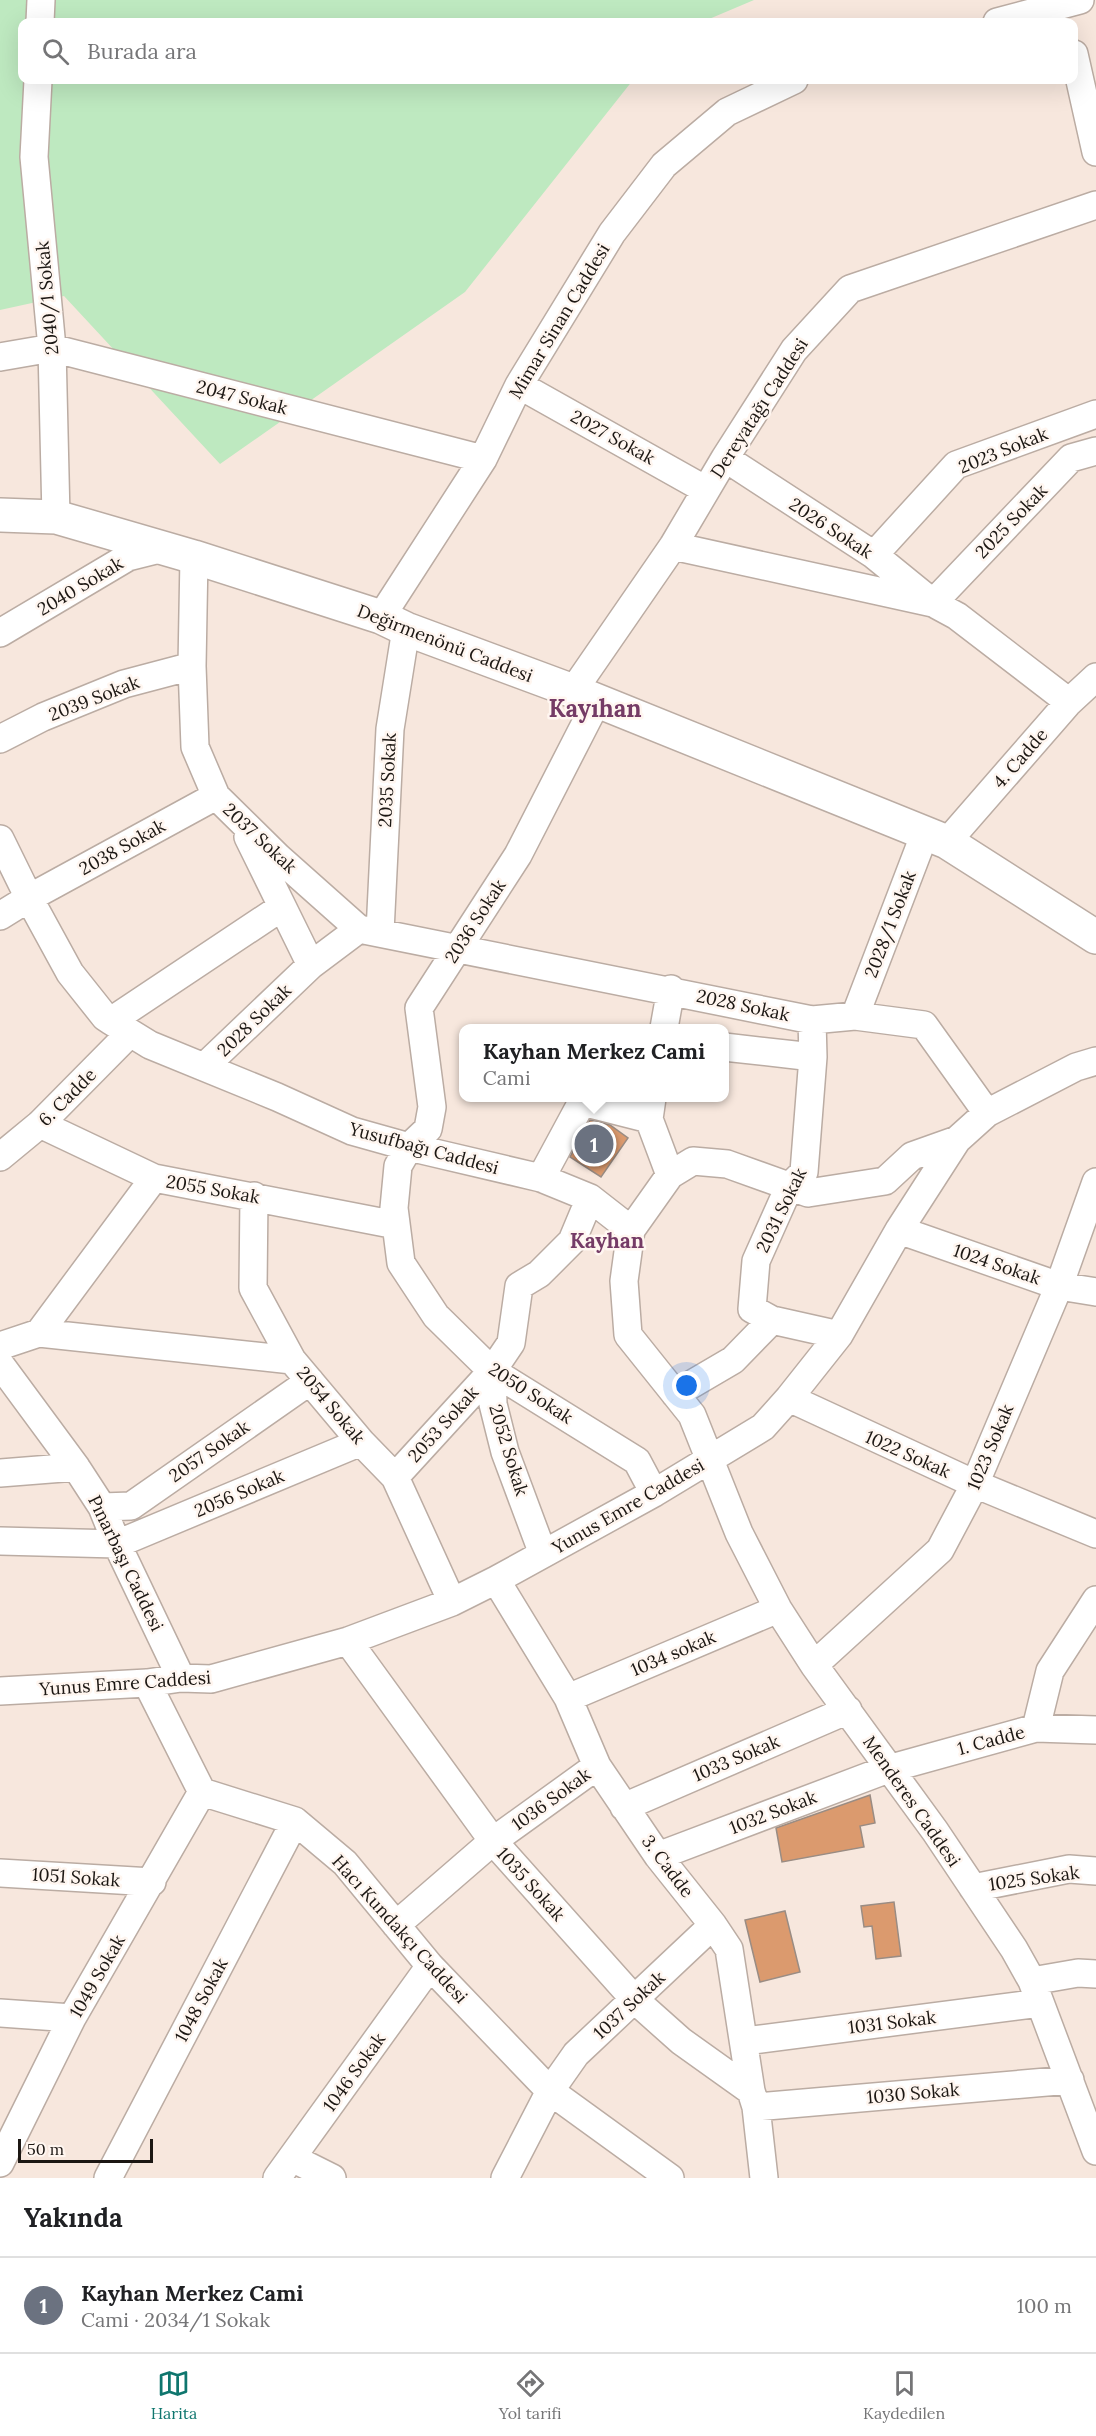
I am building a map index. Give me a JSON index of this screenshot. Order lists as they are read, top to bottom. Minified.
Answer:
{"streets":{"main road":["Değirmenönü Caddesi"],"street":["2040/1 Sokak","Mimar Sinan Caddesi","2047 Sokak","Dereyatağı Caddesi","2027 Sokak","2023 Sokak","2025 Sokak","2026 Sokak","2040 Sokak","2039 Sokak","4. Cadde","2035 Sokak","2037 Sokak","2038 Sokak","2036 Sokak","2028/1 Sokak","2028 Sokak","6. Cadde","Yusufbağı Caddesi","2055 Sokak","2031 Sokak","1024 Sokak","2050 Sokak","2054 Sokak","2053 Sokak","1023 Sokak","2052 Sokak","2057 Sokak","1022 Sokak","2056 Sokak","Yunus Emre Caddesi","Pınarbaşı Caddesi","1034 sokak","1. Cadde","1033 Sokak","1036 Sokak","Menderes Caddesi","1032 Sokak","3. Cadde","1051 Sokak","1025 Sokak","1035 Sokak","Hacı Kundakçı Caddesi","1049 Sokak","1048 Sokak","1037 Sokak","1031 Sokak","1046 Sokak","1030 Sokak"]},"crossings":[["2040/1 Sokak","2047 Sokak"],["2040/1 Sokak","Değirmenönü Caddesi"],["Mimar Sinan Caddesi","2047 Sokak"],["Mimar Sinan Caddesi","2027 Sokak"],["Mimar Sinan Caddesi","Değirmenönü Caddesi"],["Mimar Sinan Caddesi","2035 Sokak"],["Dereyatağı Caddesi","2027 Sokak"],["Dereyatağı Caddesi","2026 Sokak"],["Dereyatağı Caddesi","Değirmenönü Caddesi"],["Dereyatağı Caddesi","2036 Sokak"],["2023 Sokak","2026 Sokak"],["2025 Sokak","2026 Sokak"],["2040 Sokak","Değirmenönü Caddesi"],["2040 Sokak","2037 Sokak"],["Değirmenönü Caddesi","4. Cadde"],["Değirmenönü Caddesi","2035 Sokak"],["Değirmenönü Caddesi","2037 Sokak"],["Değirmenönü Caddesi","2036 Sokak"],["Değirmenönü Caddesi","2028/1 Sokak"],["2039 Sokak","2037 Sokak"],["4. Cadde","2028/1 Sokak"],["2035 Sokak","2037 Sokak"],["2035 Sokak","2028 Sokak"],["2037 Sokak","2038 Sokak"],["2037 Sokak","2036 Sokak"],["2037 Sokak","2028 Sokak"],["2038 Sokak","Yusufbağı Caddesi"],["2036 Sokak","2028 Sokak"],["2036 Sokak","Yusufbağı Caddesi"],["2036 Sokak","2050 Sokak"],["2028/1 Sokak","2028 Sokak"],["2028 Sokak","Yusufbağı Caddesi"],["2028 Sokak","2031 Sokak"],["2028 Sokak","Yunus Emre Caddesi"],["6. Cadde","Yusufbağı Caddesi"],["6. Cadde","2055 Sokak"],["Yusufbağı Caddesi","2050 Sokak"],["2055 Sokak","2050 Sokak"],["2055 Sokak","2054 Sokak"],["1024 Sokak","1023 Sokak"],["1024 Sokak","Yunus Emre Caddesi"],["2050 Sokak","2053 Sokak"],["2050 Sokak","2052 Sokak"],["2050 Sokak","Yunus Emre Caddesi"],["2054 Sokak","2053 Sokak"],["2054 Sokak","2057 Sokak"],["2054 Sokak","2056 Sokak"],["2054 Sokak","Yunus Emre Caddesi"],["2053 Sokak","2052 Sokak"],["1023 Sokak","1022 Sokak"],["1023 Sokak","Menderes Caddesi"],["2052 Sokak","Yunus Emre Caddesi"],["2057 Sokak","Pınarbaşı Caddesi"],["1022 Sokak","Yunus Emre Caddesi"],["2056 Sokak","Pınarbaşı Caddesi"],["Yunus Emre Caddesi","Pınarbaşı Caddesi"],["Yunus Emre Caddesi","Menderes Caddesi"],["Yunus Emre Caddesi","3. Cadde"],["Yunus Emre Caddesi","1035 Sokak"],["1034 sokak","Menderes Caddesi"],["1034 sokak","3. Cadde"],["1. Cadde","Menderes Caddesi"],["1. Cadde","1032 Sokak"],["1033 Sokak","Menderes Caddesi"],["1033 Sokak","3. Cadde"],["1036 Sokak","3. Cadde"],["1036 Sokak","1035 Sokak"],["1036 Sokak","Hacı Kundakçı Caddesi"],["Menderes Caddesi","1032 Sokak"],["Menderes Caddesi","1025 Sokak"],["Menderes Caddesi","1031 Sokak"],["Menderes Caddesi","1030 Sokak"],["1032 Sokak","3. Cadde"],["3. Cadde","1035 Sokak"],["3. Cadde","1037 Sokak"],["3. Cadde","1031 Sokak"],["3. Cadde","1030 Sokak"],["1051 Sokak","1049 Sokak"],["1035 Sokak","1037 Sokak"],["1035 Sokak","1030 Sokak"],["Hacı Kundakçı Caddesi","1049 Sokak"],["Hacı Kundakçı Caddesi","1048 Sokak"],["Hacı Kundakçı Caddesi","1037 Sokak"],["Hacı Kundakçı Caddesi","1046 Sokak"]],"districts":["Kayıhan","Kayhan"],"scale_bar":"50 m","page":{"search":"Burada ara","popup":["Kayhan Merkez Cami","Cami"],"pins":"1","scale":"50 m","heading":"Yakında","list":[{"mark":"1","name":"Kayhan Merkez Cami","note":"Cami · 2034/1 Sokak","value":"100 m"}],"nav":["Harita","Yol tarifi","Kaydedilen"]}}
